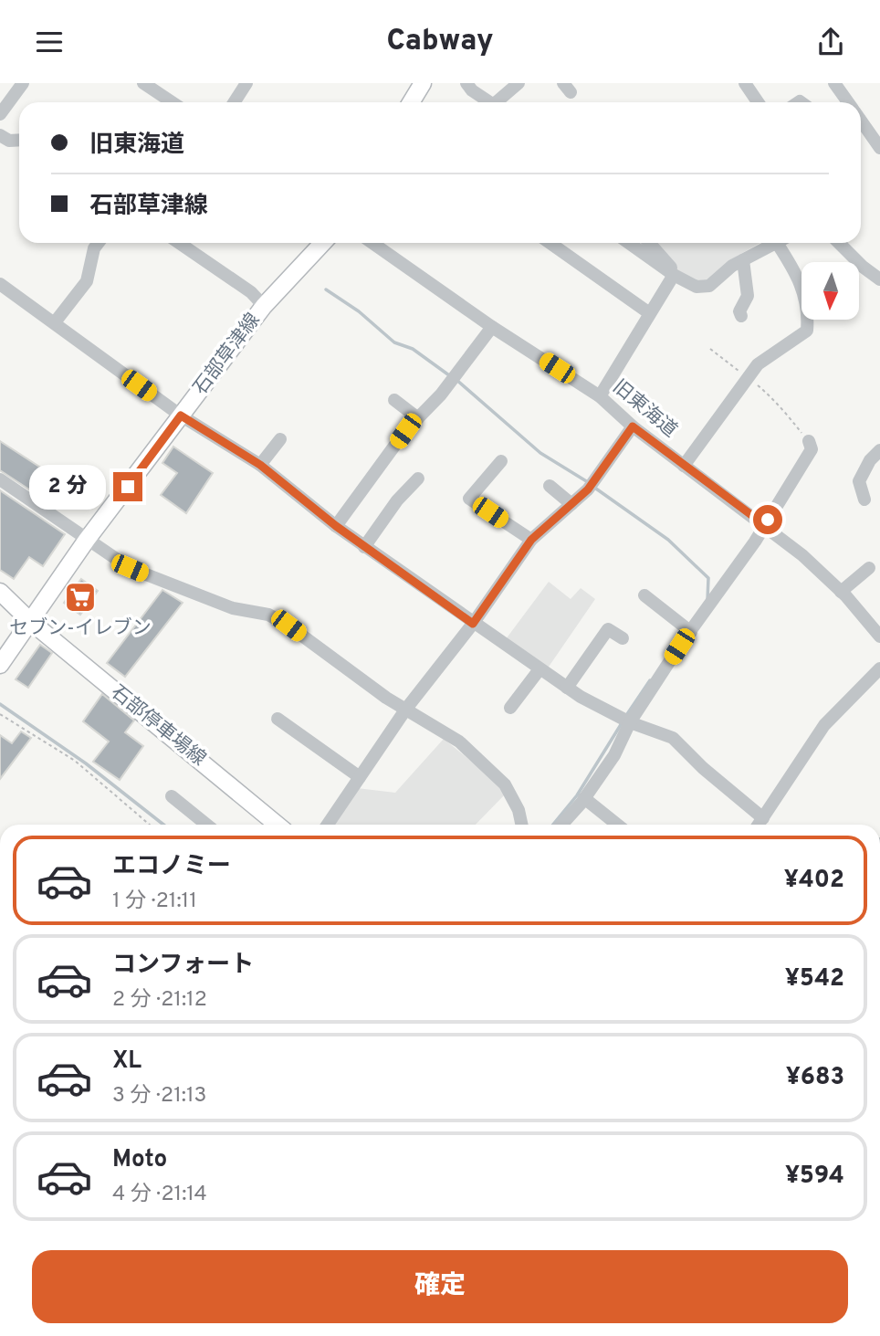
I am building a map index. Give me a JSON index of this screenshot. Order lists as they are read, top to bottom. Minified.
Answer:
{"streets":{"main road":["石部草津線","石部停車場線"],"street":["旧東海道"]},"crossings":[["石部草津線","石部停車場線"]],"places":{"supermarket":["セブン-イレブン"]},"north":"bottom","page":{"header":"Cabway","banner":["旧東海道","石部草津線"],"bubble":"2 分","list":[{"name":"エコノミー","note":"1 分 · 21:11","value":"¥402"},{"name":"コンフォート","note":"2 分 · 21:12","value":"¥542"},{"name":"XL","note":"3 分 · 21:13","value":"¥683"},{"name":"Moto","note":"4 分 · 21:14","value":"¥594"}],"buttons":"確定"}}
